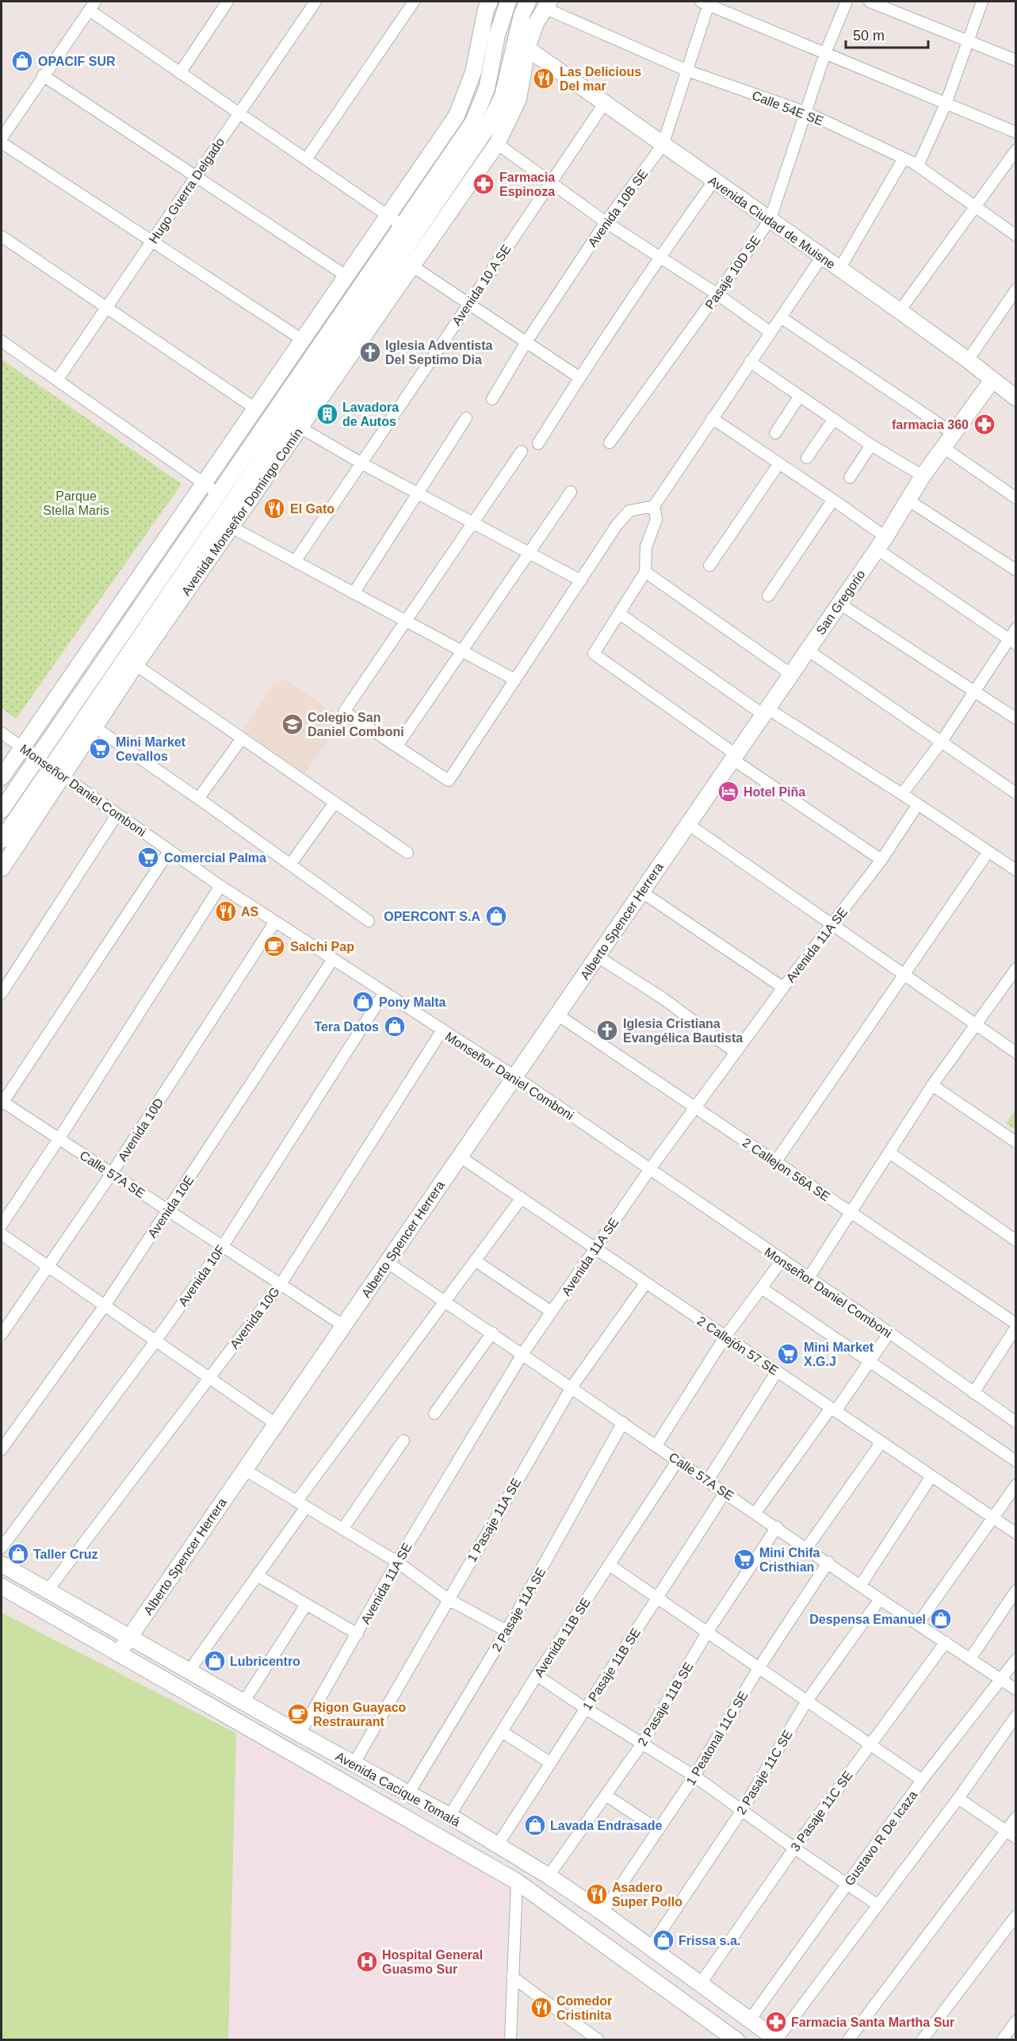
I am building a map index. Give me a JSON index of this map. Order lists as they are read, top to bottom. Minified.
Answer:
{"streets":{"main road":["Avenida Ciudad de Muisne","Avenida Monseñor Domingo Comín","San Gregorio","Alberto Spencer Herrera","Avenida Cacique Tomalá"],"street":["Calle 54E SE","Hugo Guerra Delgado","Avenida 10B SE","Pasaje 10D SE","Avenida 10 A SE","Monseñor Daniel Comboni","Avenida 11A SE","Avenida 10D","2 Callejon 56A SE","Calle 57A SE","Avenida 10E","Avenida 10F","Avenida 10G","2 Callejón 57 SE","1 Pasaje 11A SE","2 Pasaje 11A SE","Avenida 11B SE","1 Pasaje 11B SE","2 Pasaje 11B SE","1 Peatonal 11C SE","2 Pasaje 11C SE","3 Pasaje 11C SE","Gustavo R De Icaza"]},"crossings":[["Calle 54E SE","Avenida 10B SE"],["Calle 54E SE","Pasaje 10D SE"],["Calle 54E SE","Avenida Monseñor Domingo Comín"],["Avenida 10B SE","Avenida Ciudad de Muisne"],["Avenida Ciudad de Muisne","Pasaje 10D SE"],["Avenida Ciudad de Muisne","Avenida 10 A SE"],["Avenida Ciudad de Muisne","Avenida Monseñor Domingo Comín"],["Avenida Ciudad de Muisne","San Gregorio"],["Avenida Monseñor Domingo Comín","Monseñor Daniel Comboni"],["San Gregorio","Alberto Spencer Herrera"],["Monseñor Daniel Comboni","Alberto Spencer Herrera"],["Monseñor Daniel Comboni","Avenida 11A SE"],["Monseñor Daniel Comboni","Avenida 10D"],["Monseñor Daniel Comboni","Avenida 10E"],["Monseñor Daniel Comboni","Avenida 10F"],["Monseñor Daniel Comboni","Avenida 10G"],["Alberto Spencer Herrera","2 Callejon 56A SE"],["Alberto Spencer Herrera","Calle 57A SE"],["Alberto Spencer Herrera","2 Callejón 57 SE"],["Alberto Spencer Herrera","Avenida Cacique Tomalá"],["Avenida 11A SE","2 Callejon 56A SE"],["Avenida 11A SE","Calle 57A SE"],["Avenida 11A SE","2 Callejón 57 SE"],["Avenida 11A SE","Avenida Cacique Tomalá"],["Avenida 10D","Calle 57A SE"],["Calle 57A SE","Avenida 10E"],["Calle 57A SE","Avenida 10F"],["Calle 57A SE","Avenida 10G"],["Calle 57A SE","1 Pasaje 11A SE"],["Calle 57A SE","2 Pasaje 11A SE"],["Calle 57A SE","Avenida 11B SE"],["Calle 57A SE","1 Pasaje 11B SE"],["Calle 57A SE","2 Pasaje 11B SE"],["Calle 57A SE","1 Peatonal 11C SE"],["Calle 57A SE","2 Pasaje 11C SE"],["Calle 57A SE","3 Pasaje 11C SE"],["Calle 57A SE","Gustavo R De Icaza"],["Avenida 10G","Avenida Cacique Tomalá"],["2 Callejón 57 SE","1 Pasaje 11A SE"],["1 Pasaje 11A SE","Avenida Cacique Tomalá"],["2 Pasaje 11A SE","Avenida Cacique Tomalá"],["Avenida 11B SE","Avenida Cacique Tomalá"],["1 Pasaje 11B SE","Avenida Cacique Tomalá"],["2 Pasaje 11B SE","Avenida Cacique Tomalá"],["1 Peatonal 11C SE","Avenida Cacique Tomalá"],["2 Pasaje 11C SE","Avenida Cacique Tomalá"],["Avenida Cacique Tomalá","3 Pasaje 11C SE"],["Avenida Cacique Tomalá","Gustavo R De Icaza"]],"parks":["Parque Stella Maris"],"places":{"shop":["OPACIF SUR","OPERCONT S.A","Pony Malta","Tera Datos","Taller Cruz","Despensa Emanuel","Lubricentro","Lavada Endrasade","Frissa s.a."],"restaurant":["Las Delicious Del mar","El Gato","AS","Asadero Super Pollo","Comedor Cristinita"],"pharmacy":["Farmacia Espinoza","farmacia 360","Farmacia Santa Martha Sur"],"church":["Iglesia Adventista Del Septimo Dia","Iglesia Cristiana Evangélica Bautista"],"building":["Lavadora de Autos"],"school or university":["Colegio San Daniel Comboni"],"supermarket":["Mini Market Cevallos","Comercial Palma","Mini Market X.G.J","Mini Chifa Cristhian"],"hotel":["Hotel Piña"],"cafe":["Salchi Pap","Rigon Guayaco Restraurant"],"hospital":["Hospital General Guasmo Sur"]},"scale_bar":"50 m"}
